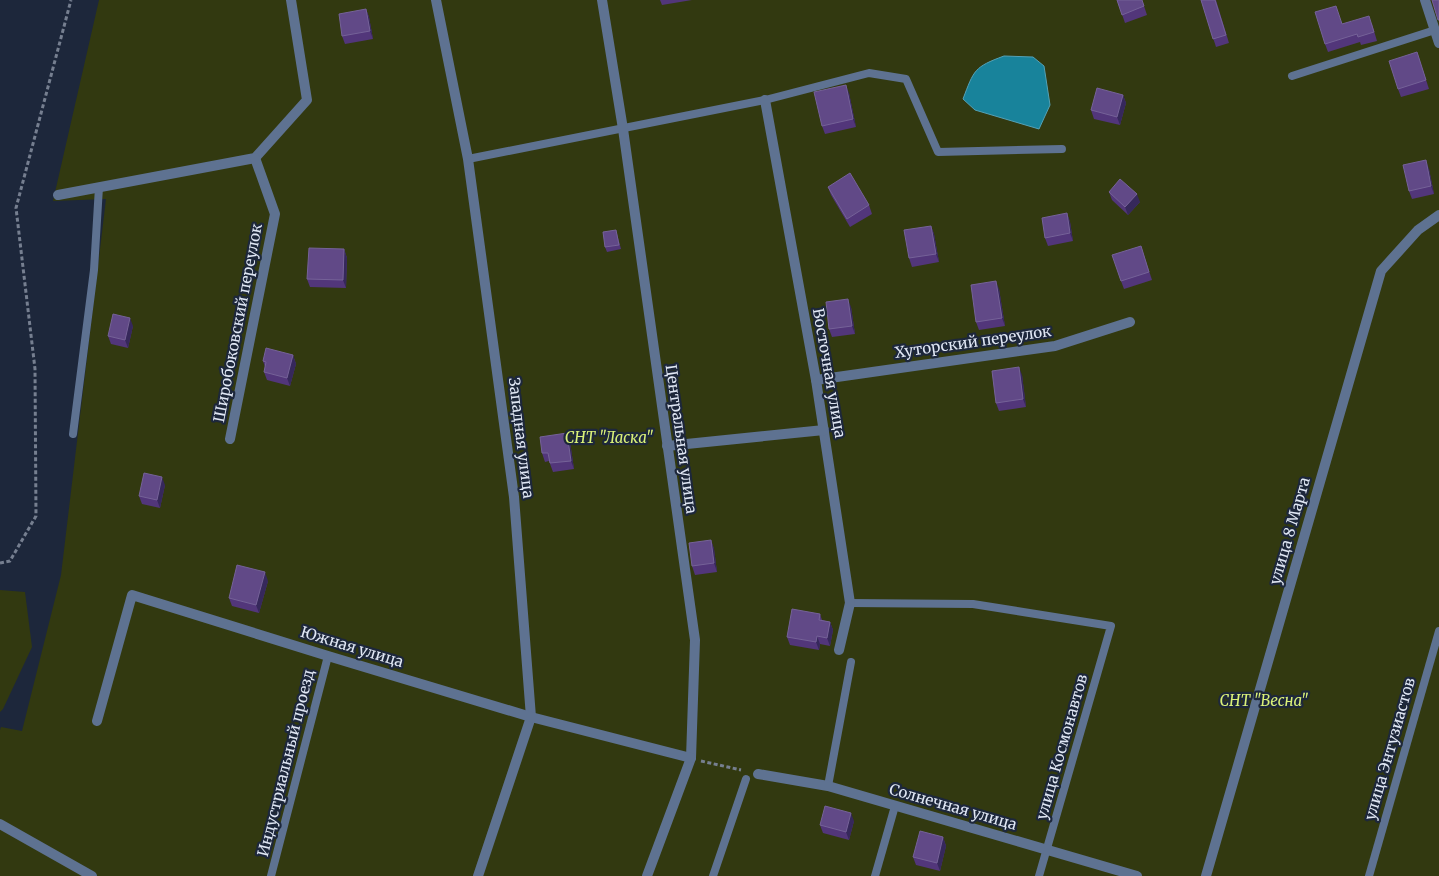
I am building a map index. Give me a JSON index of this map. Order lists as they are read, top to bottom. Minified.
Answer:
{"streets":{"street":["Широбоковский переулок","Хуторский переулок","Восточная улица","Западная улица","Центральная улица","улица 8 Марта","Южная улица","Солнечная улица"],"lane":["улица Космонавтов","улица Энтузиастов","Индустриальный проезд"]},"crossings":[["Хуторский переулок","Восточная улица"],["Восточная улица","улица Космонавтов"],["Западная улица","Южная улица"],["Центральная улица","Южная улица"],["Южная улица","Индустриальный проезд"],["улица Космонавтов","Солнечная улица"]],"parks":["СНТ \"Ласка\"","СНТ \"Весна\""]}
